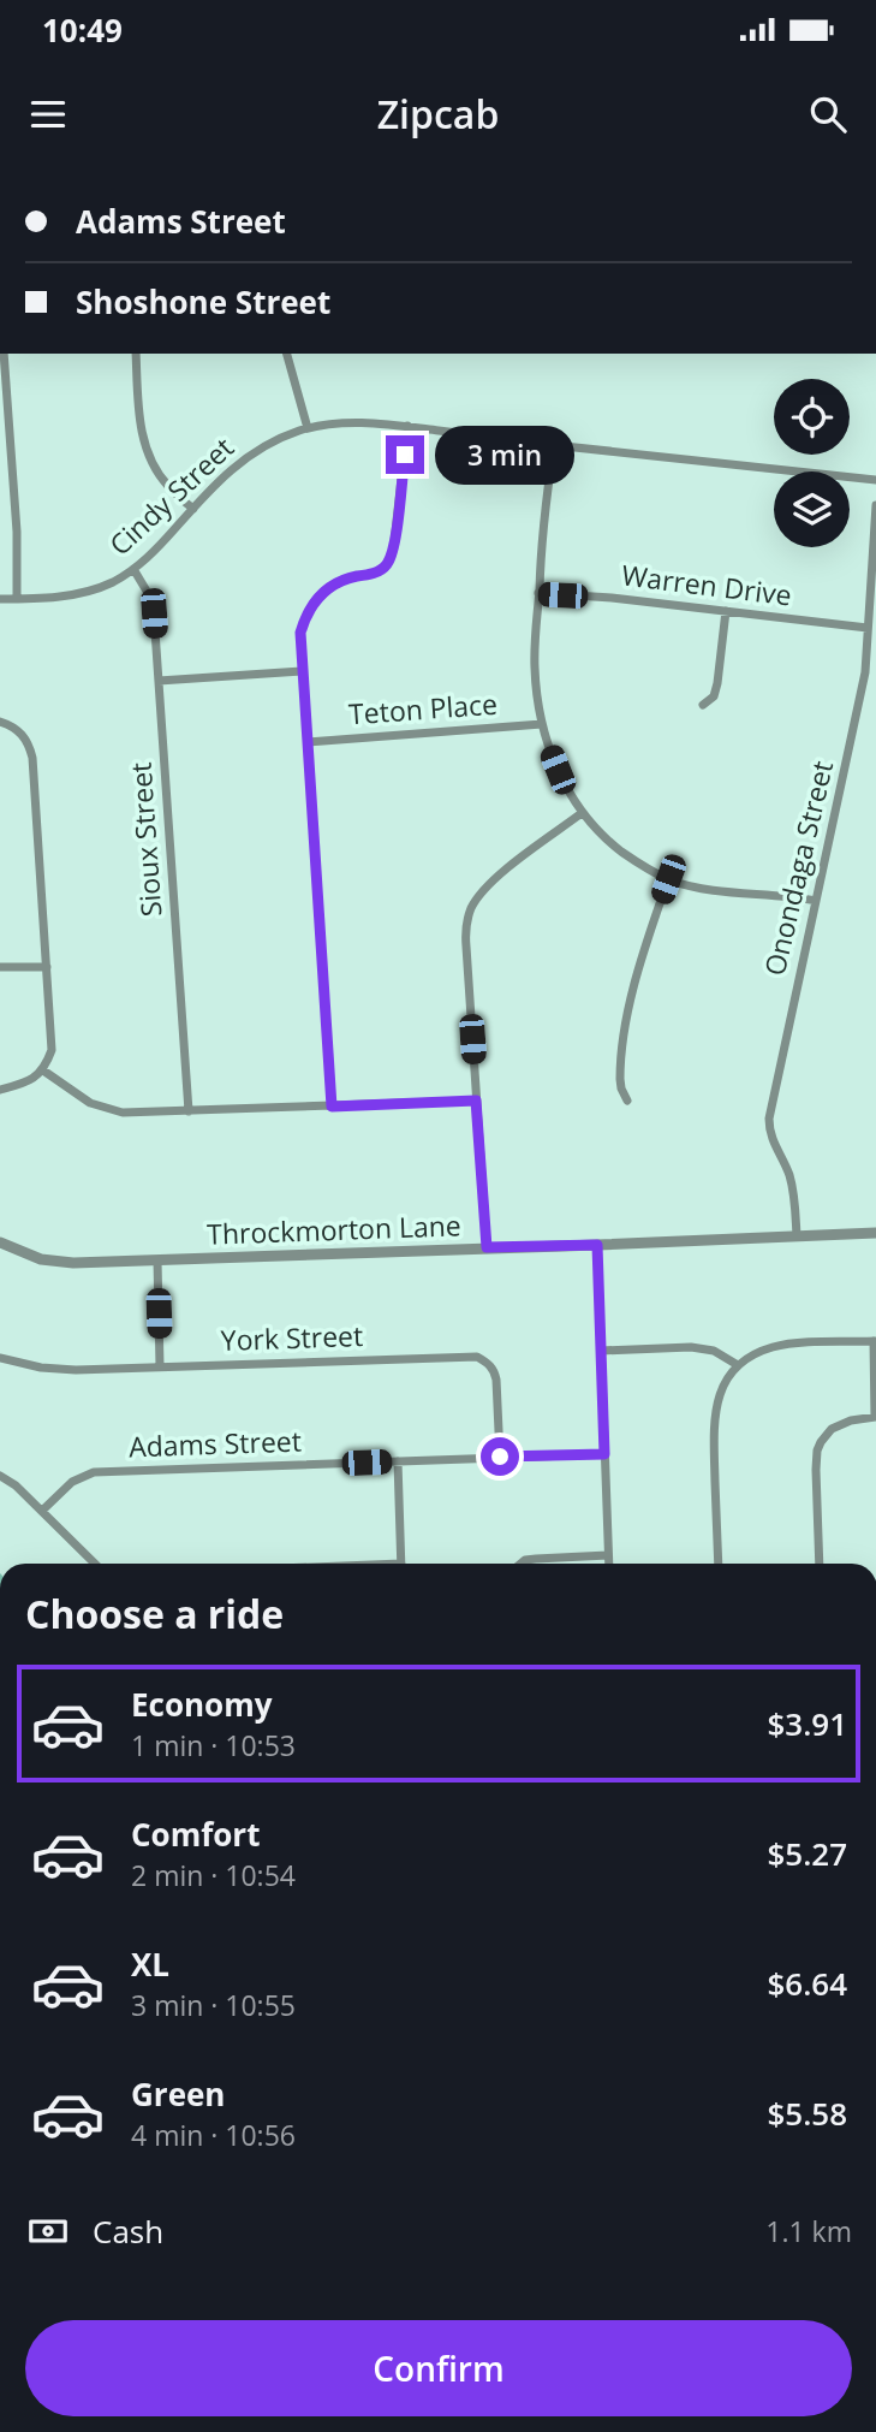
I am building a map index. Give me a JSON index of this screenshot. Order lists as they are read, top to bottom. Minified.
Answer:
{"streets":{"street":["Cindy Street","Warren Drive","Teton Place","Sioux Street","Onondaga Street","Throckmorton Lane","York Street","Adams Street"]},"crossings":[["Cindy Street","Sioux Street"],["Warren Drive","Onondaga Street"],["Onondaga Street","Throckmorton Lane"],["York Street","Adams Street"]],"page":{"status":"10:49","header":"Zipcab","banner":["Adams Street","Shoshone Street"],"bubble":"3 min","heading":"Choose a ride","list":[{"name":"Economy","note":"1 min · 10:53","value":"$3.91"},{"name":"Comfort","note":"2 min · 10:54","value":"$5.27"},{"name":"XL","note":"3 min · 10:55","value":"$6.64"},{"name":"Green","note":"4 min · 10:56","value":"$5.58"}],"pay":["Cash","1.1 km"],"buttons":"Confirm"}}
